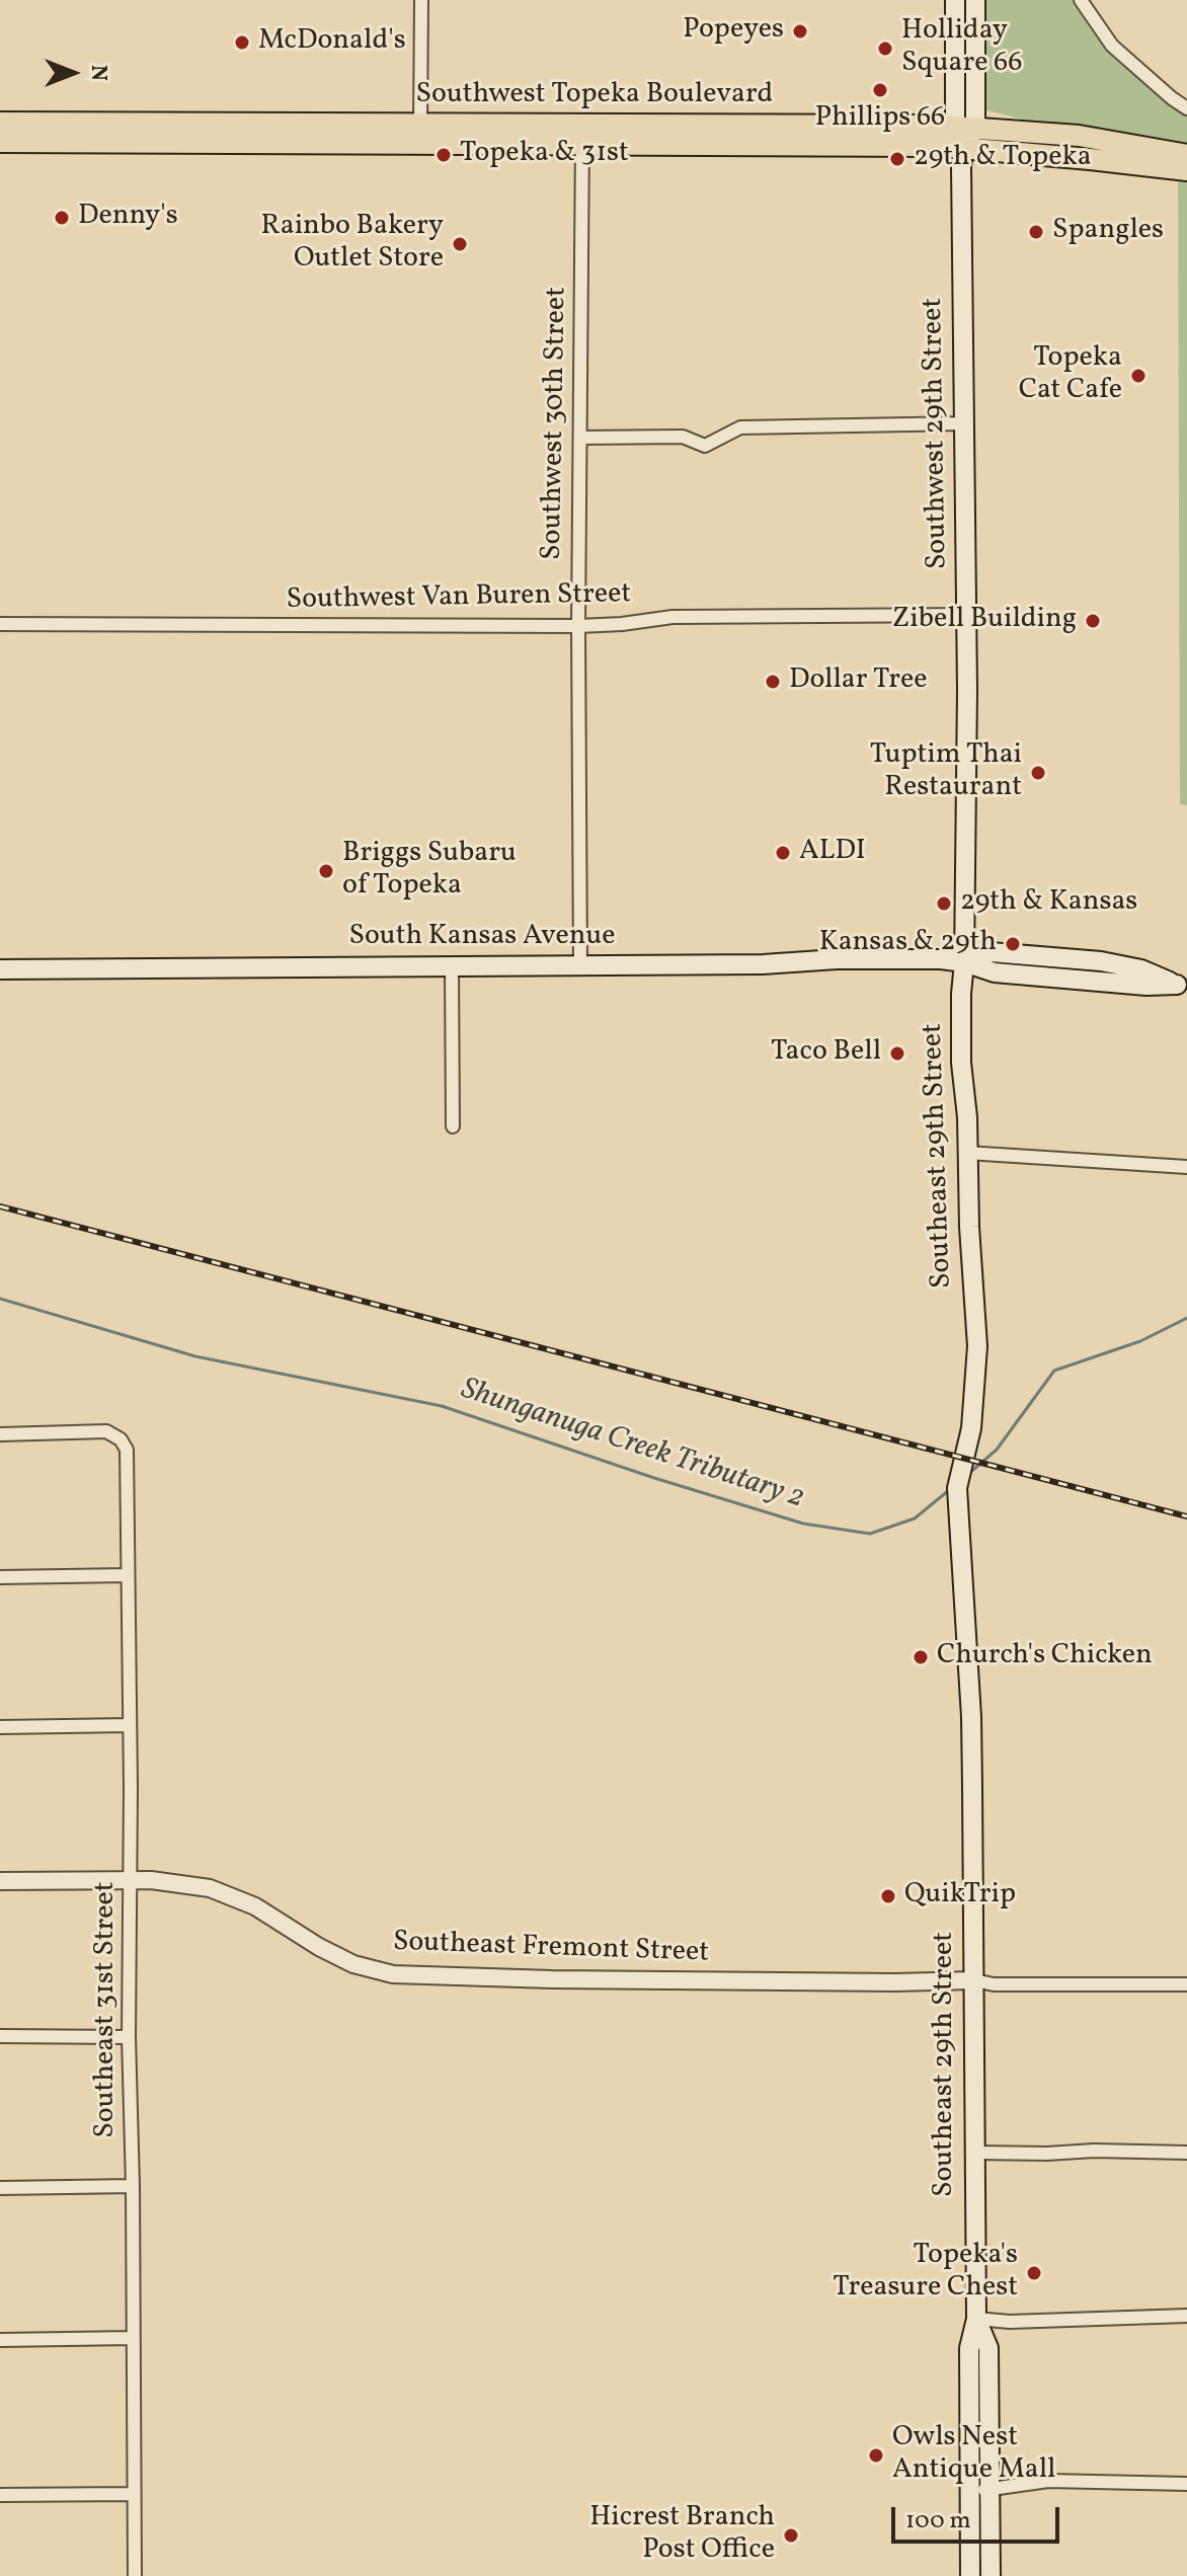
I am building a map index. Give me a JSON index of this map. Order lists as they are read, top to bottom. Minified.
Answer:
{"streets":{"main road":["Southwest Topeka Boulevard","Southwest 29th Street","South Kansas Avenue","Southeast 29th Street"],"street":["Southwest 30th Street","Southwest Van Buren Street","Southeast Fremont Street","Southeast 31st Street"]},"crossings":[["Southwest Topeka Boulevard","Southwest 30th Street"],["Southwest Topeka Boulevard","Southwest 29th Street"],["Southwest 30th Street","Southwest Van Buren Street"],["Southwest 30th Street","South Kansas Avenue"],["Southwest 29th Street","Southwest Van Buren Street"],["Southwest 29th Street","South Kansas Avenue"],["Southwest 29th Street","Southeast 29th Street"],["South Kansas Avenue","Southeast 29th Street"],["Southeast 29th Street","Southeast Fremont Street"],["Southeast Fremont Street","Southeast 31st Street"]],"water":["Shunganuga Creek Tributary 2"],"places":["Popeyes","McDonald's","Holliday Square 66","Phillips 66","Topeka & 31st","29th & Topeka","Denny's","Spangles","Rainbo Bakery Outlet Store","Topeka Cat Cafe","Zibell Building","Dollar Tree","Tuptim Thai Restaurant","ALDI","Briggs Subaru of Topeka","29th & Kansas","Kansas & 29th","Taco Bell","Church's Chicken","QuikTrip","Topeka's Treasure Chest","Owls Nest Antique Mall","Hicrest Branch Post Office"],"scale_bar":"100 m","north":"right"}
